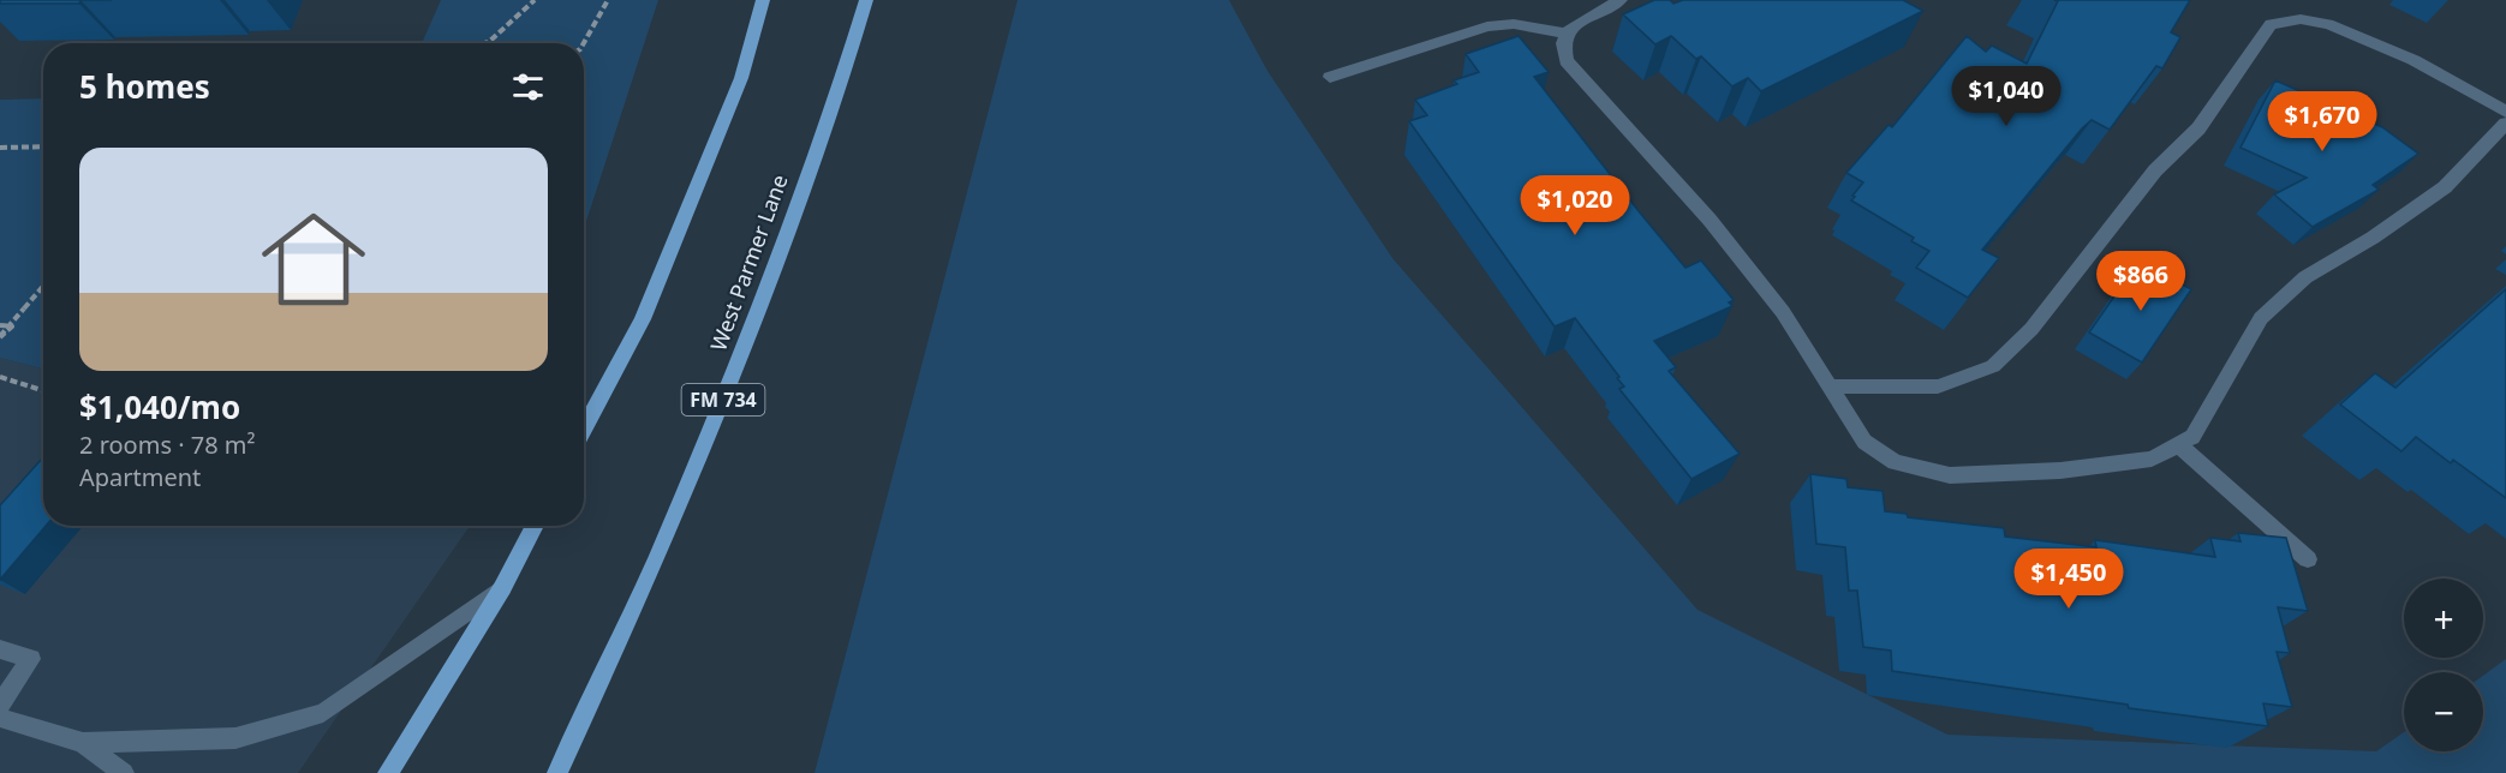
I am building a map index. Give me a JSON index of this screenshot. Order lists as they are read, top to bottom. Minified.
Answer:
{"streets":{"main road":["West Parmer Lane","FM 734"]},"page":{"heading":"5 homes","price":["$1,040","$1,670","$1,020","$866","$1,450"],"list":[{"name":"$1,040/mo","note":"2 rooms · 78 m² · Apartment"}],"map_buttons":["+","−"]}}
